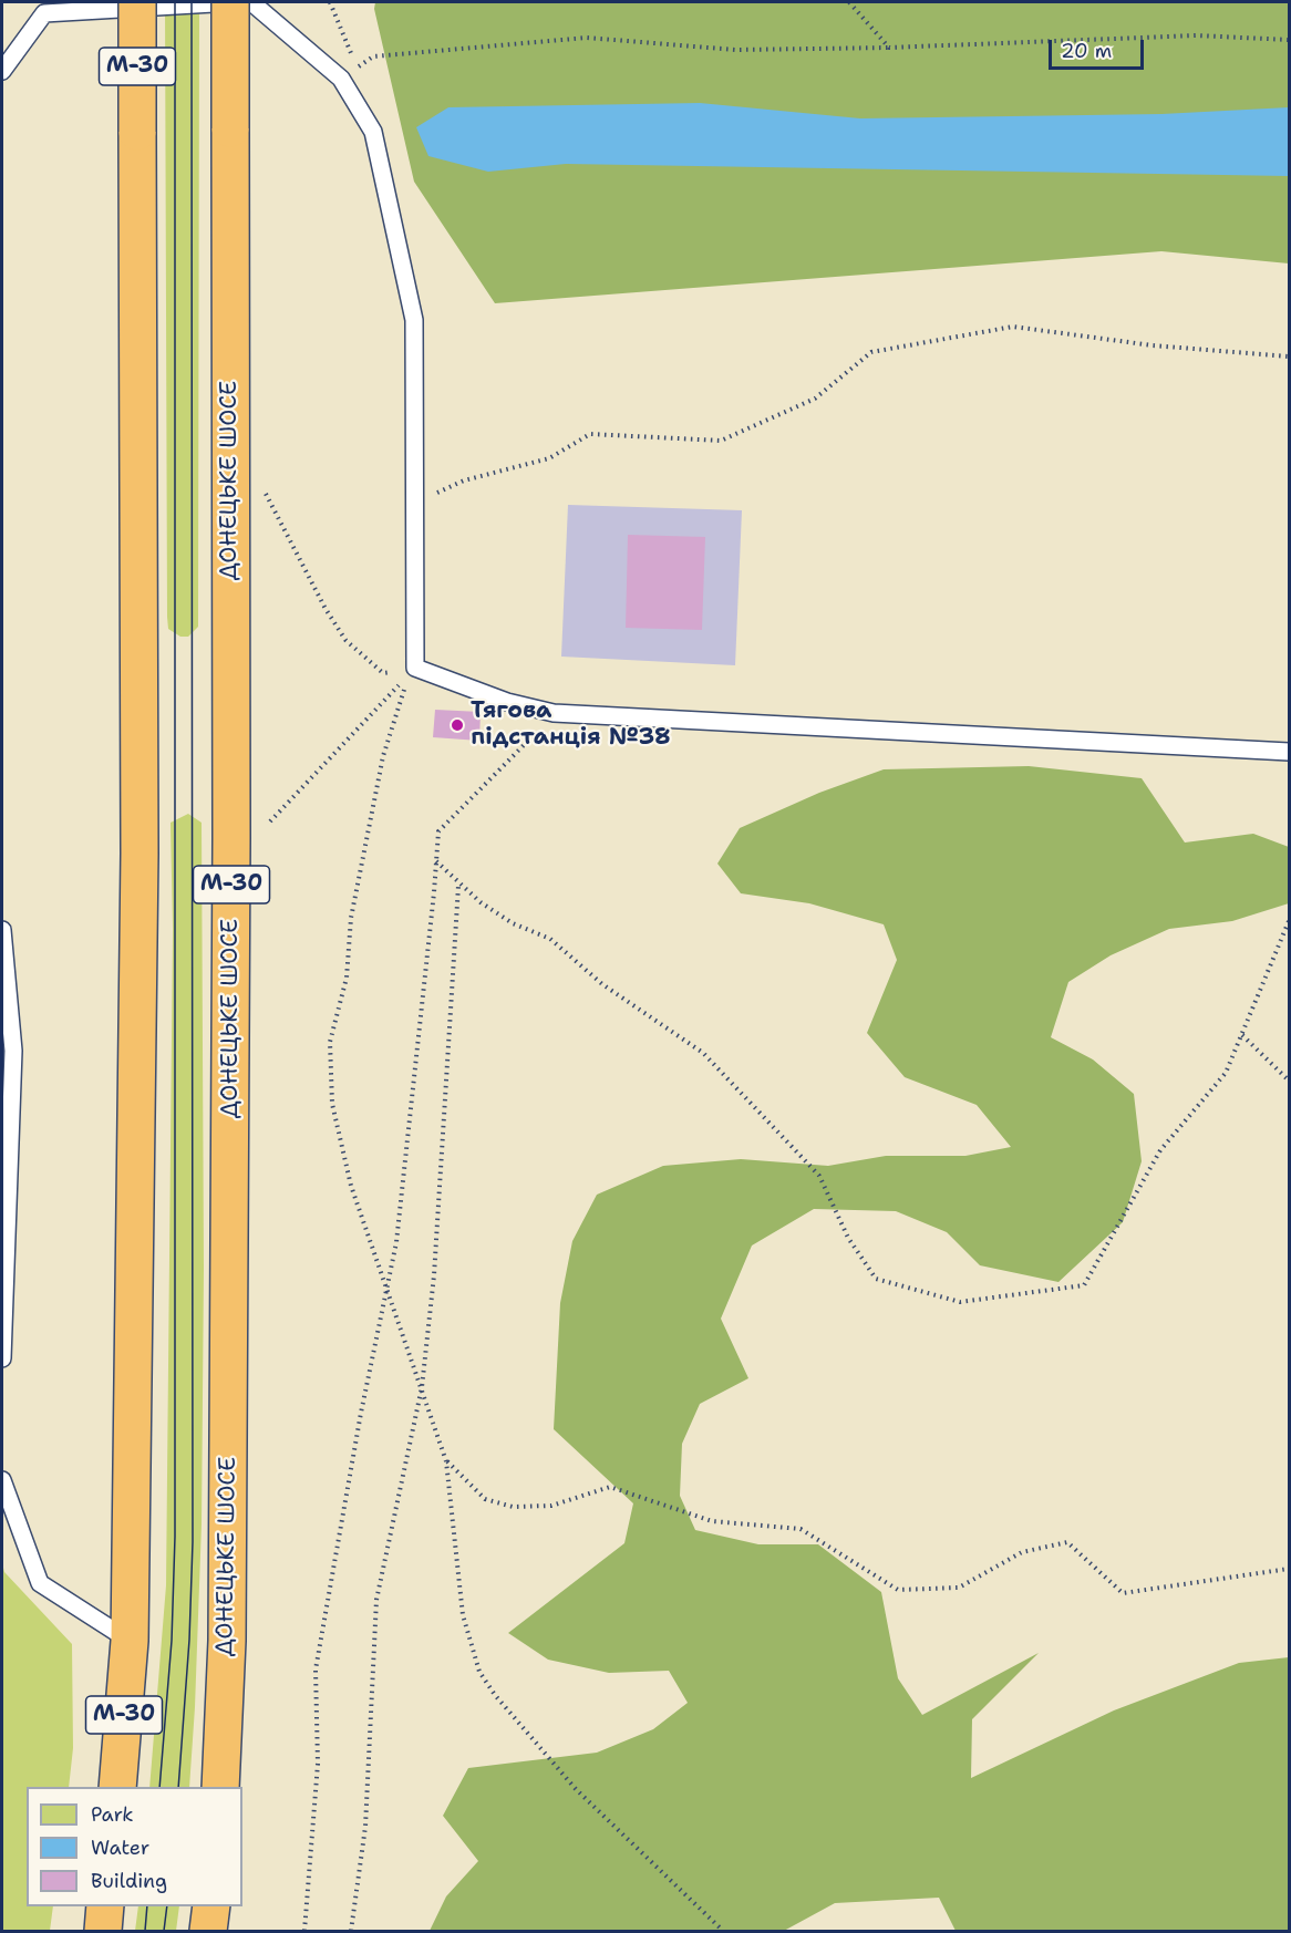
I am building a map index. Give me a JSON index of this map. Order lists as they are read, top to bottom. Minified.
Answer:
{"streets":{"highway":["М-30","ДОНЕЦЬКЕ ШОСЕ"]},"places":["Тягова пiдстанцiя №38"],"legend":["Park","Water","Building"],"scale_bar":"20 m"}
